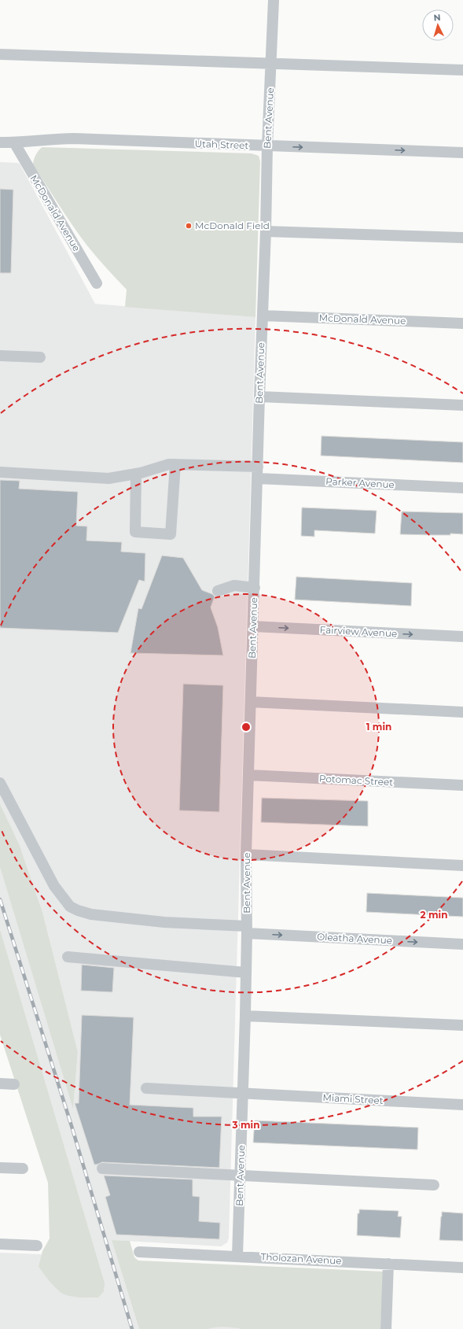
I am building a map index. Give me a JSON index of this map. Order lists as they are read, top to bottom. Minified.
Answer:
{"streets":{"street":["Bent Avenue","Utah Street","McDonald Avenue","Parker Avenue","Fairview Avenue","Potomac Street","Oleatha Avenue","Miami Street","Tholozan Avenue"]},"crossings":[["Bent Avenue","Utah Street"],["Bent Avenue","McDonald Avenue"],["Bent Avenue","Parker Avenue"],["Bent Avenue","Fairview Avenue"],["Bent Avenue","Potomac Street"],["Bent Avenue","Oleatha Avenue"],["Bent Avenue","Miami Street"],["Bent Avenue","Tholozan Avenue"],["Utah Street","McDonald Avenue"]],"places":["McDonald Field"],"north":"top","rings":["1 min","2 min","3 min"]}
